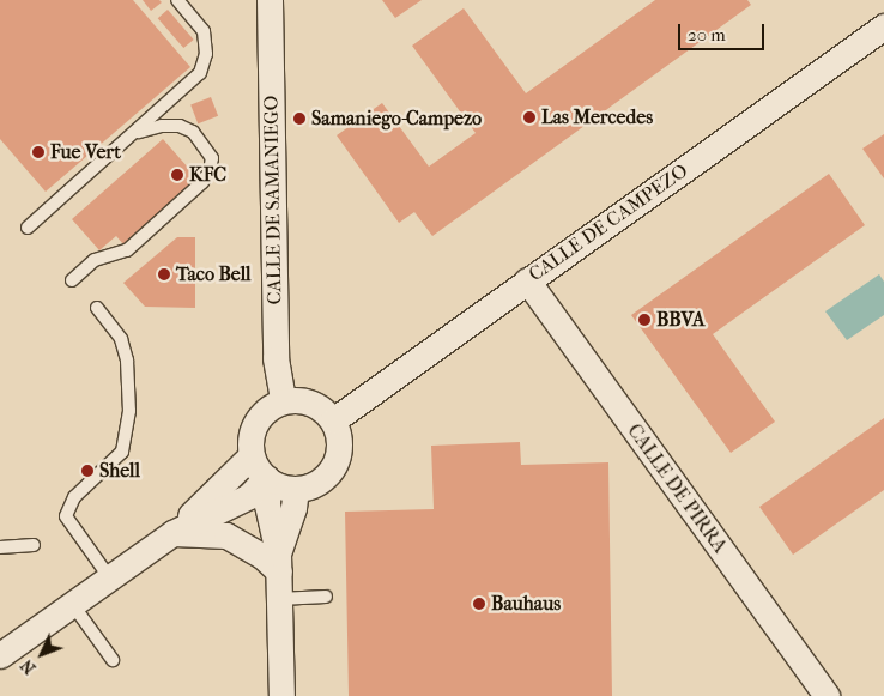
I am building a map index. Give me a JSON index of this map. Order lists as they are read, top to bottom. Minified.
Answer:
{"streets":{"street":["CALLE DE SAMANIEGO","CALLE DE CAMPEZO","CALLE DE PIRRA"]},"crossings":[["CALLE DE SAMANIEGO","CALLE DE CAMPEZO"],["CALLE DE CAMPEZO","CALLE DE PIRRA"]],"places":["Las Mercedes","Samaniego-Campezo","Fue Vert","KFC","Taco Bell","BBVA","Shell","Bauhaus"],"scale_bar":"20 m","north":"bottom left"}
